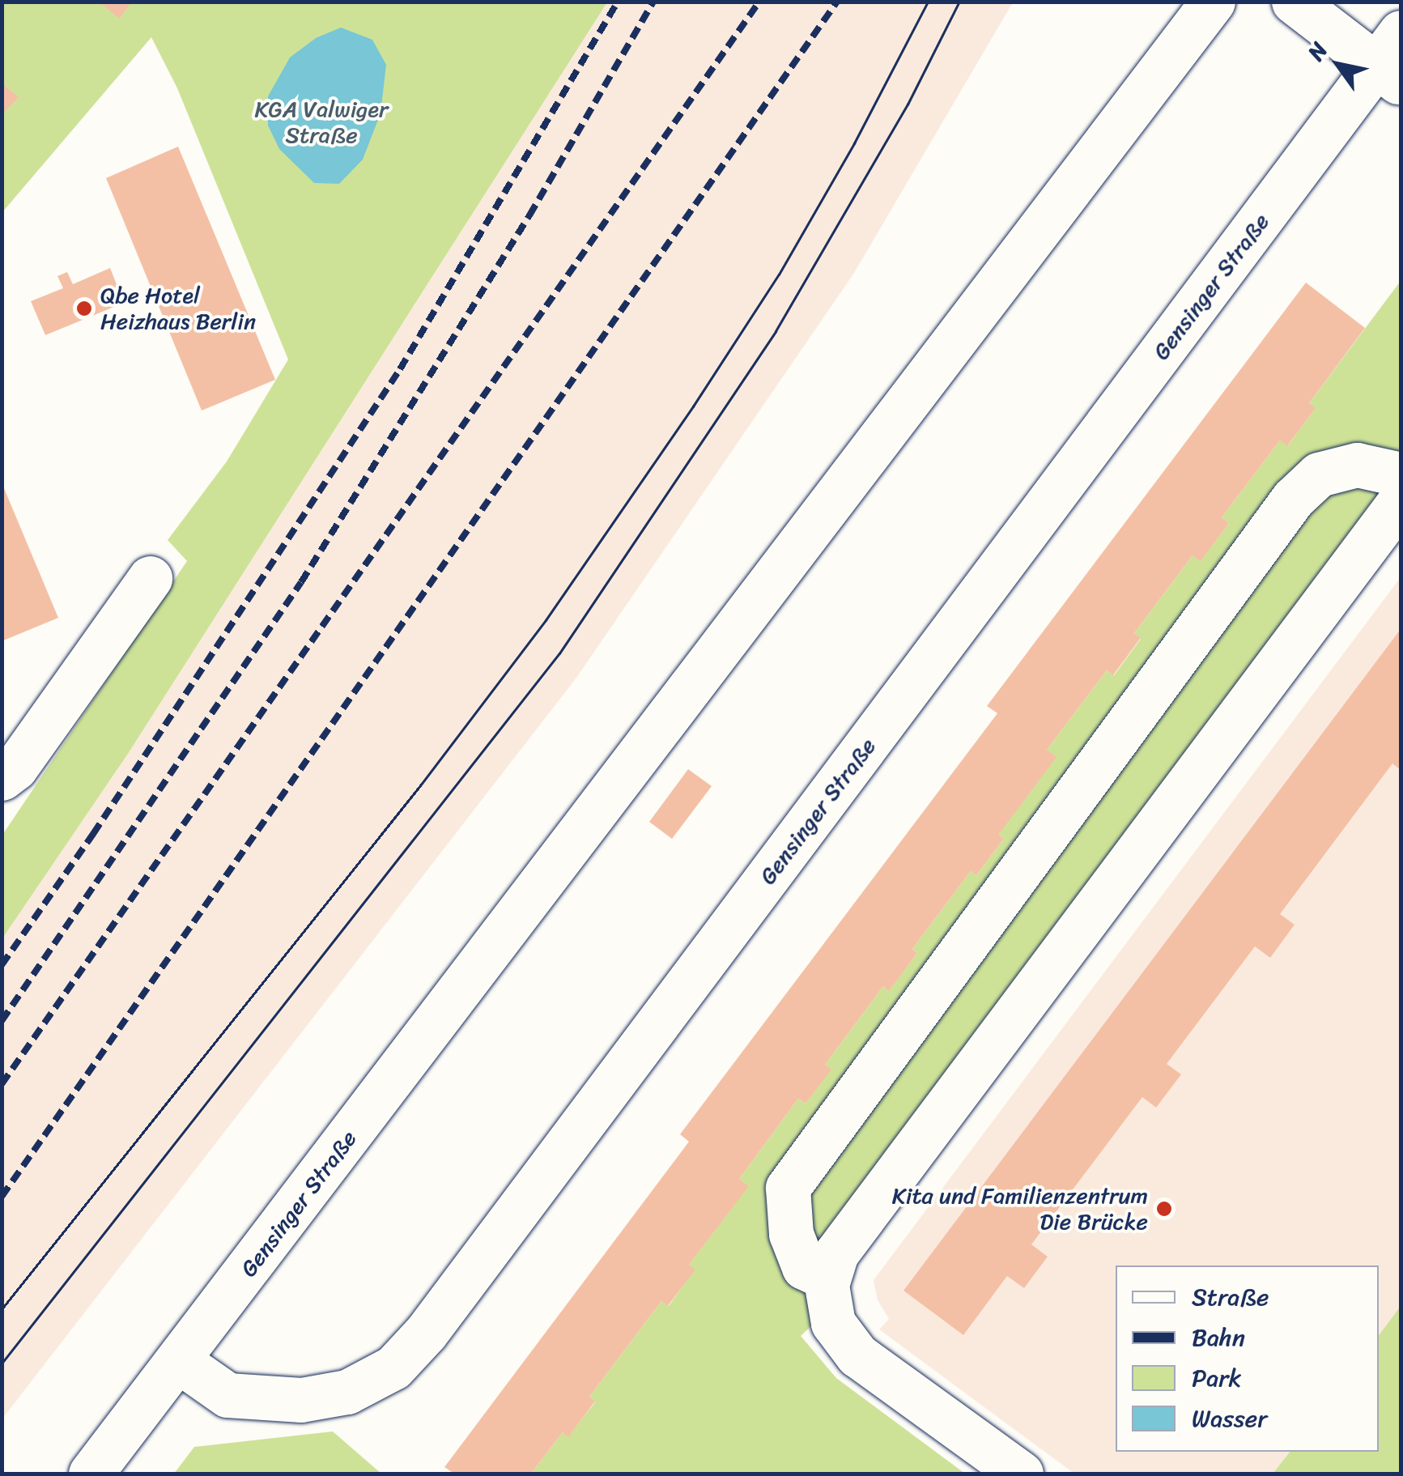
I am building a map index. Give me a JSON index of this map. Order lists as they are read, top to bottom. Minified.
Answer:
{"streets":{"street":["Gensinger Straße"]},"parks":["KGA Valwiger Straße"],"places":["Qbe Hotel Heizhaus Berlin","Kita und Familienzentrum Die Brücke"],"legend":["Straße","Bahn","Park","Wasser"],"north":"top left"}
